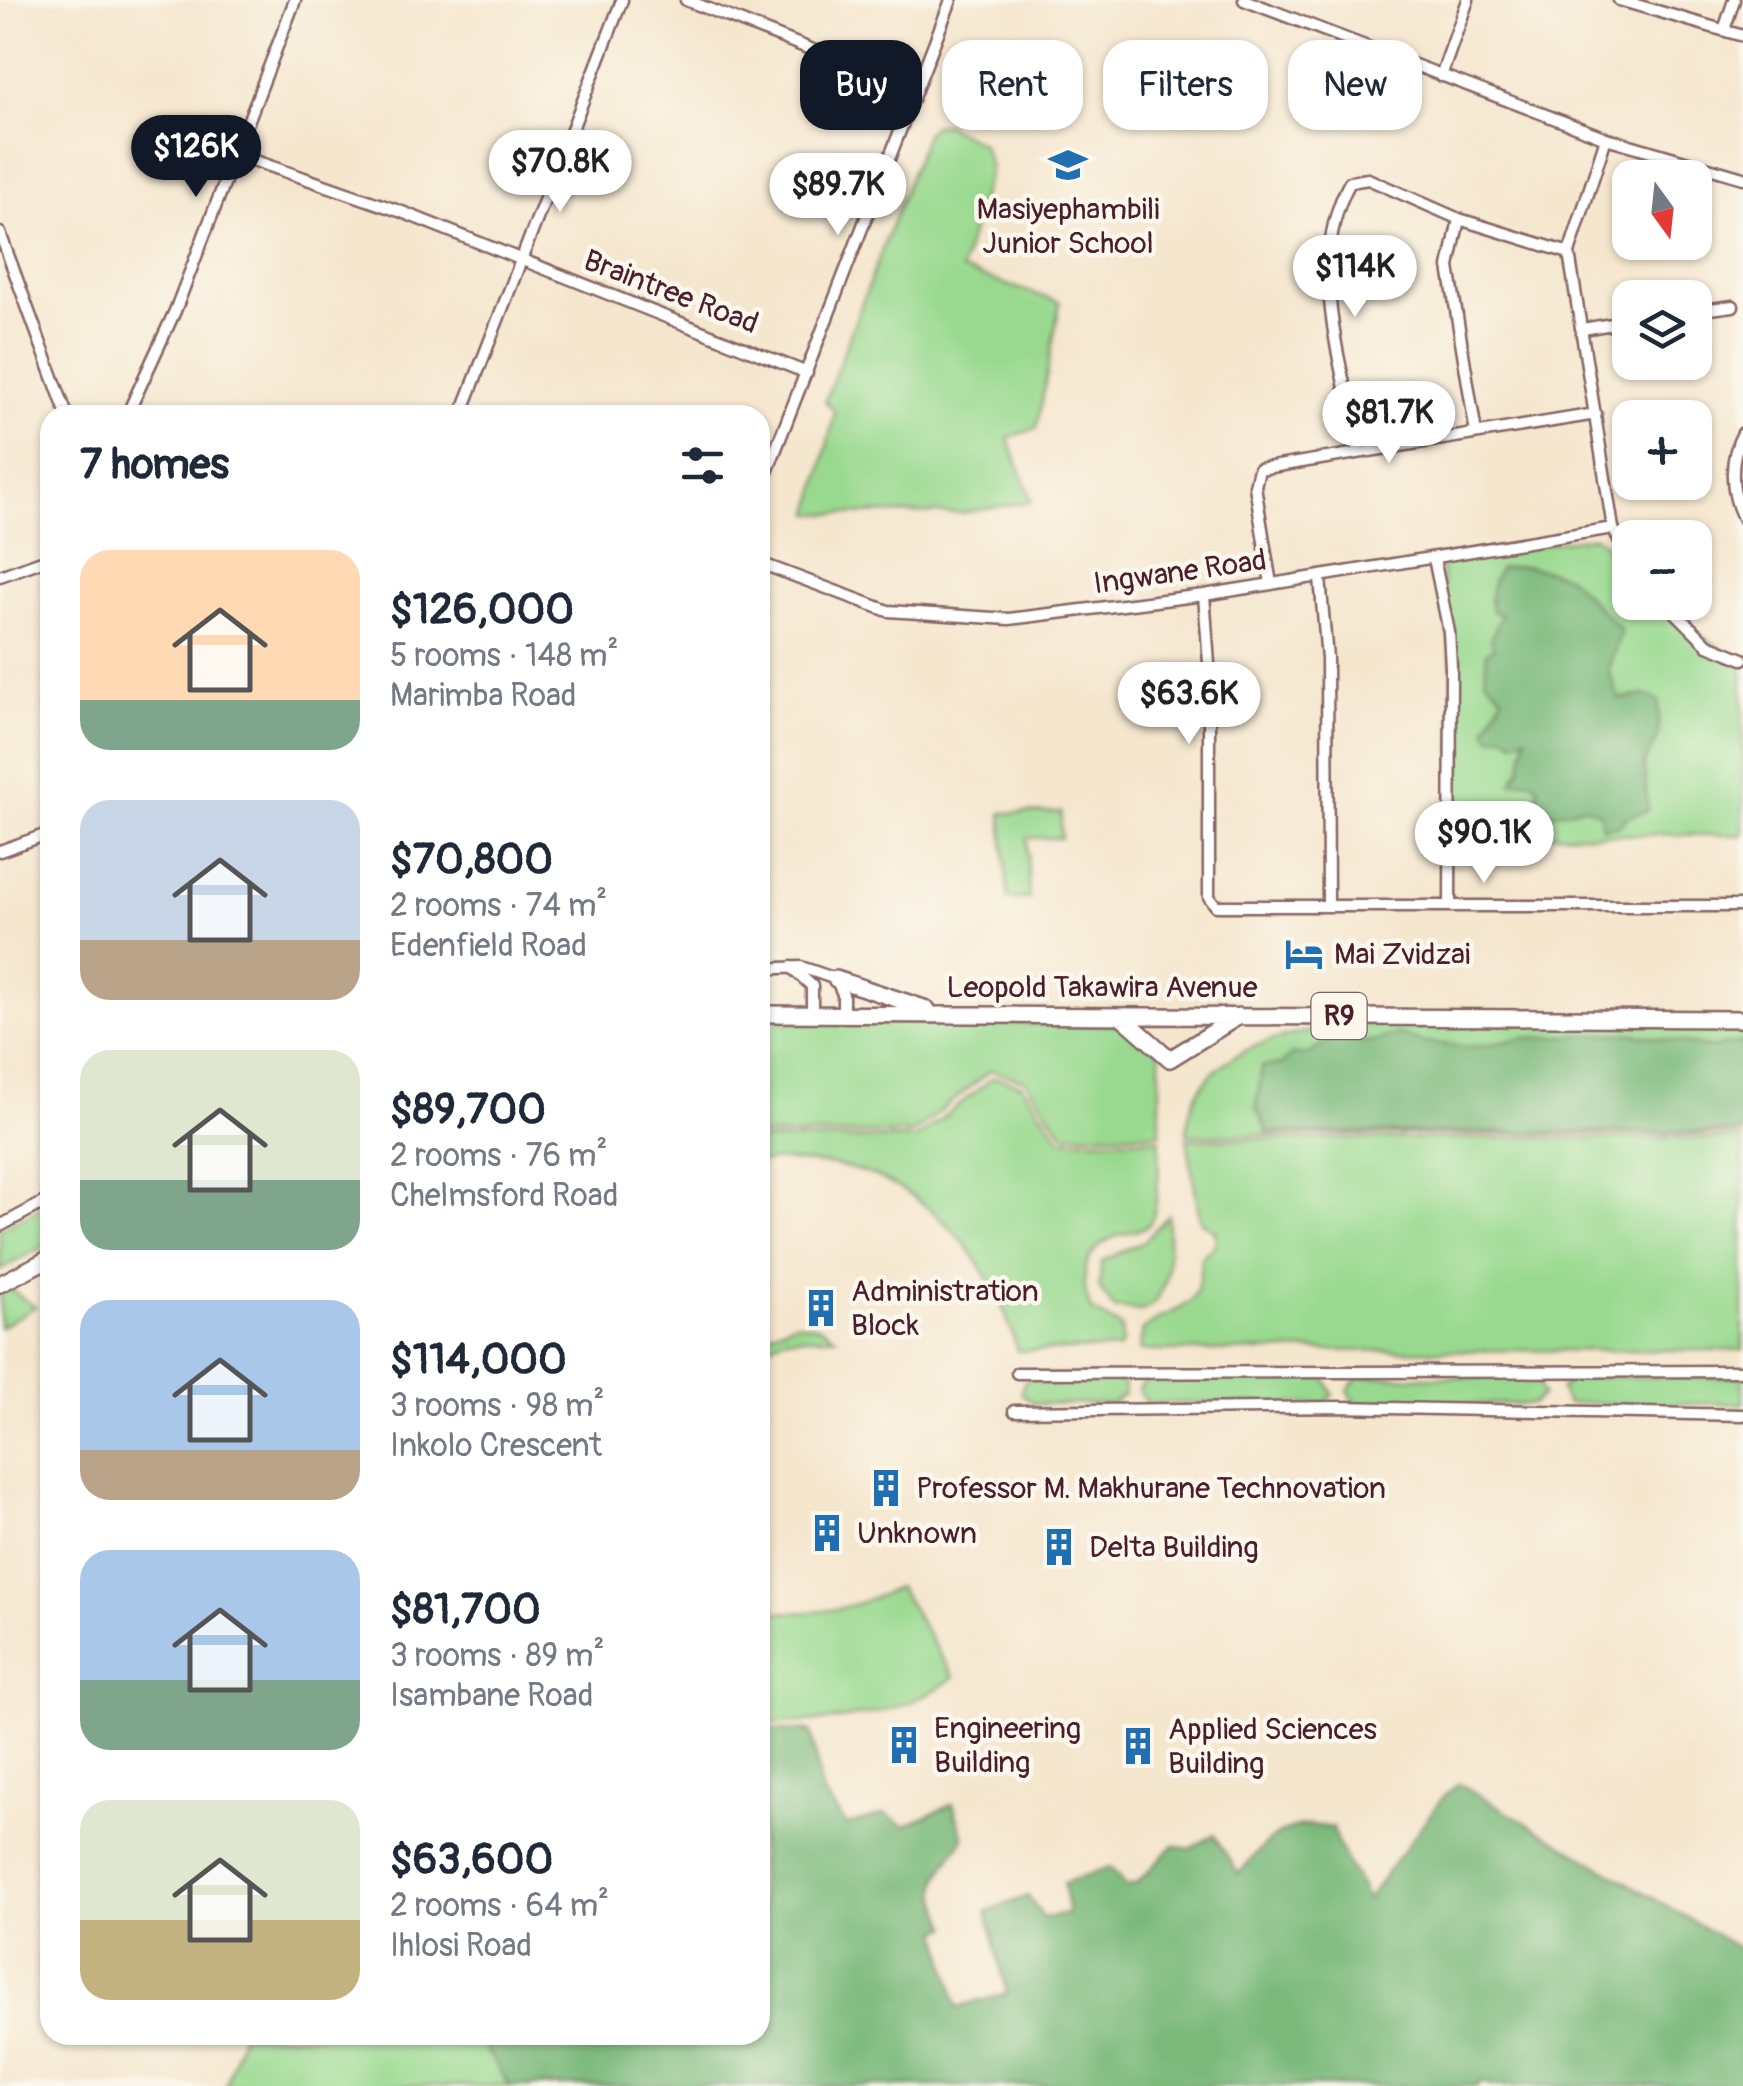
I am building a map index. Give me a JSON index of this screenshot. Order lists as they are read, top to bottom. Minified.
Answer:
{"streets":{"highway":["Leopold Takawira Avenue","R9"],"street":["Braintree Road","Ingwane Road"]},"places":{"school or university":["Masiyephambili Junior School"],"hotel":["Mai Zvidzai"],"building":["Administration Block","Professor M. Makhurane Technovation","Unknown","Delta Building","Engineering Building","Applied Sciences Building"]},"north":"bottom","page":{"chip":["Buy","Rent","Filters","New"],"price":["$126K","$70.8K","$89.7K","$114K","$81.7K","$63.6K","$90.1K"],"map_buttons":["+","−"],"heading":"7 homes","list":[{"name":"$126,000","note":"5 rooms · 148 m² · Marimba Road"},{"name":"$70,800","note":"2 rooms · 74 m² · Edenfield Road"},{"name":"$89,700","note":"2 rooms · 76 m² · Chelmsford Road"},{"name":"$114,000","note":"3 rooms · 98 m² · Inkolo Crescent"},{"name":"$81,700","note":"3 rooms · 89 m² · Isambane Road"},{"name":"$63,600","note":"2 rooms · 64 m² · Ihlosi Road"}]}}
